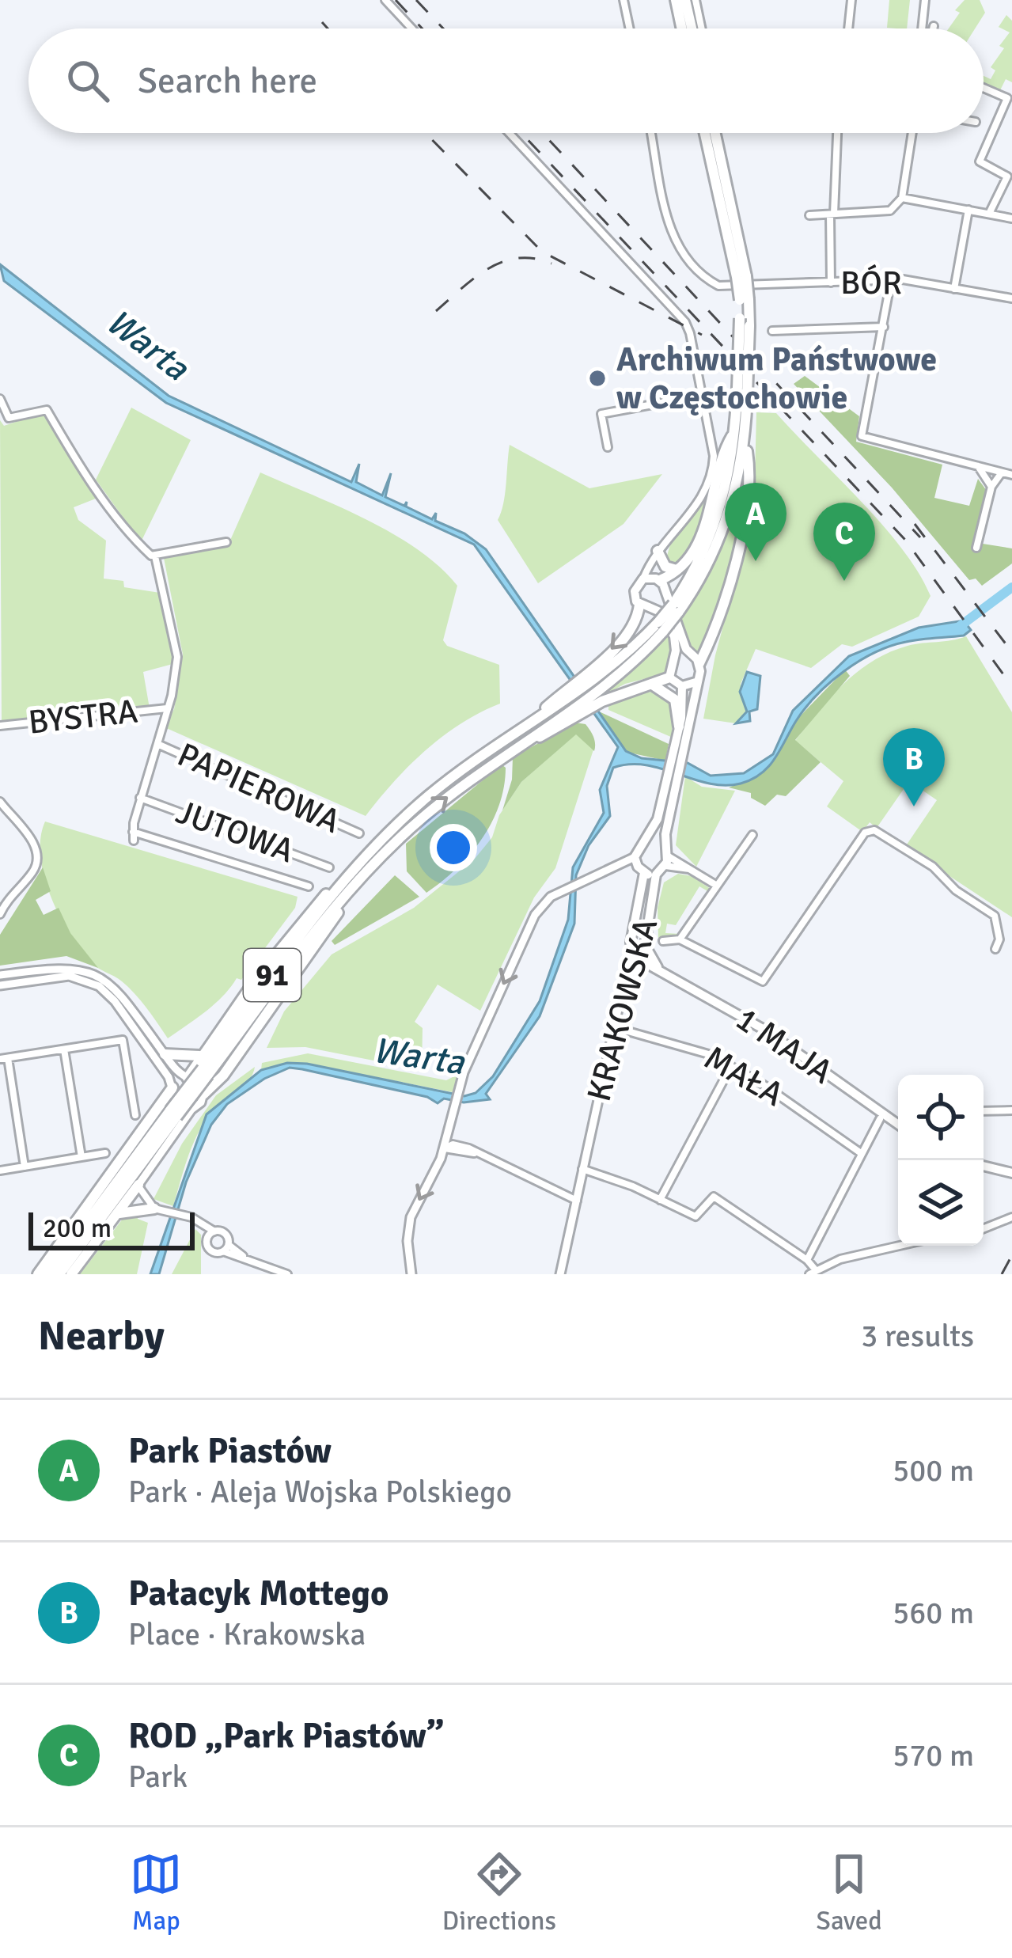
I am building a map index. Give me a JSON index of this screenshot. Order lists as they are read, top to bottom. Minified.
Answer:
{"streets":{"main road":["91","KRAKOWSKA","1 MAJA"],"street":["BÓR","BYSTRA","PAPIEROWA","JUTOWA","MAŁA"]},"crossings":[["KRAKOWSKA","1 MAJA"],["KRAKOWSKA","MAŁA"]],"water":["Warta"],"places":["Archiwum Państwowe w Częstochowie"],"scale_bar":"200 m","page":{"search":"Search here","pins":["A","C","B"],"scale":"200 m","heading":["Nearby","3 results"],"list":[{"mark":"A","name":"Park Piastów","note":"Park · Aleja Wojska Polskiego","value":"500 m"},{"mark":"B","name":"Pałacyk Mottego","note":"Place · Krakowska","value":"560 m"},{"mark":"C","name":"ROD „Park Piastów”","note":"Park","value":"570 m"}],"nav":["Map","Directions","Saved"]}}
